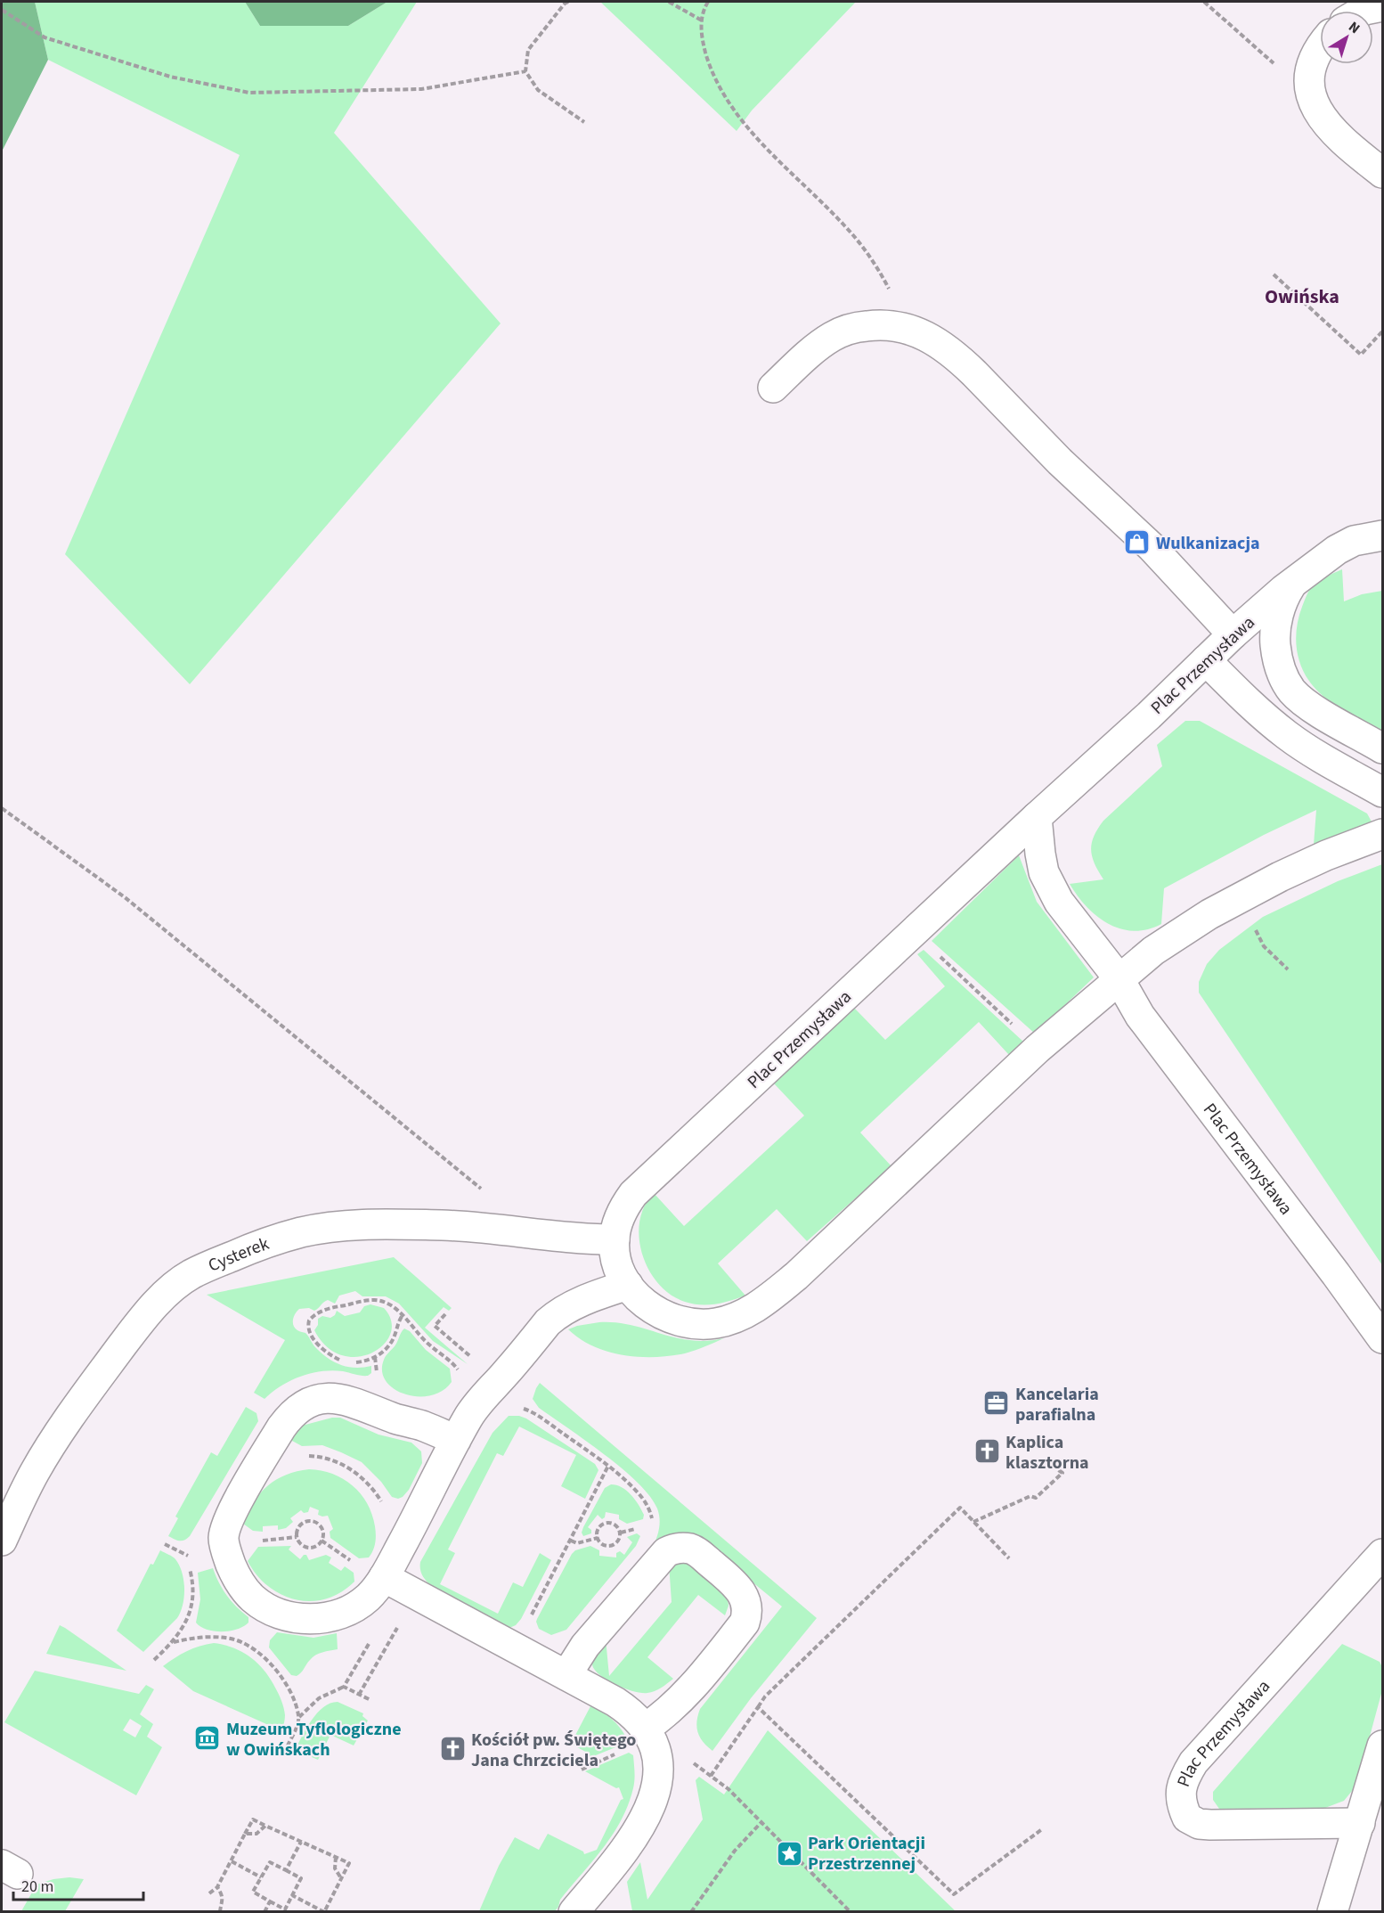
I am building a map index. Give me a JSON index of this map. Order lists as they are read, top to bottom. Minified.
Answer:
{"streets":{"street":["Plac Przemysława","Cysterek"]},"crossings":[["Plac Przemysława","Cysterek"]],"districts":["Owińska"],"places":{"shop":["Wulkanizacja"],"office":["Kancelaria parafialna"],"church":["Kaplica klasztorna","Kościół pw. Świętego Jana Chrzciciela"],"museum":["Muzeum Tyflologiczne w Owińskach"],"place":["Park Orientacji Przestrzennej"]},"scale_bar":"20 m","north":"top right"}
